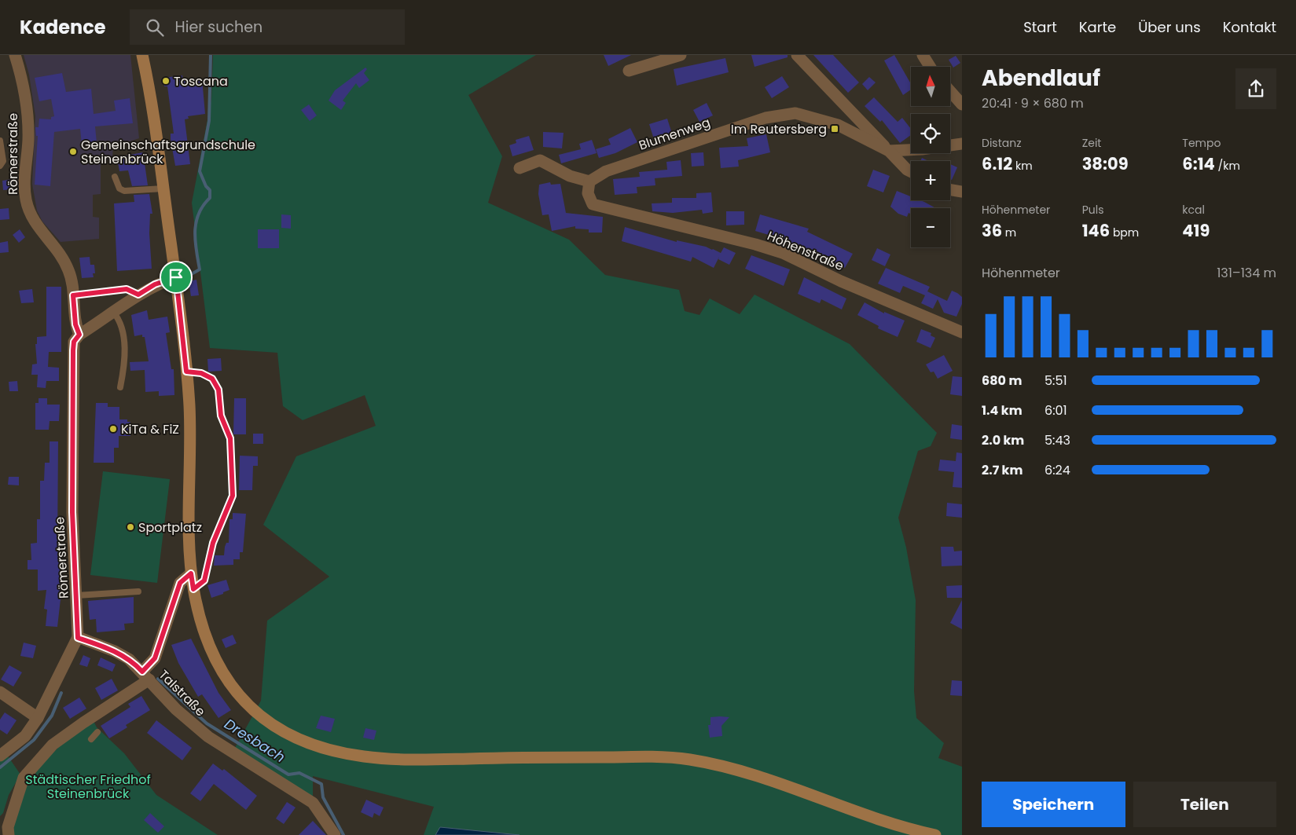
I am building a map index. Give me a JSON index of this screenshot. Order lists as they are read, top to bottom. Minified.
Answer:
{"streets":{"street":["Blumenweg","Römerstraße","Höhenstraße","Talstraße"]},"crossings":[["Blumenweg","Höhenstraße"],["Römerstraße","Talstraße"]],"water":["Dresbach"],"parks":["Städtischer Friedhof Steinenbrück"],"places":{"other":["Toscana","Gemeinschaftsgrundschule Steinenbrück","KiTa & FiZ","Sportplatz"],"transit":["Im Reutersberg"]},"north":"top","page":{"header":"Kadence","search":"Hier suchen","nav":["Start","Karte","Über uns","Kontakt"],"heading":["Abendlauf","20:41 · 9 × 680 m"],"map_buttons":["+","−"],"stats":[["Distanz","6.12 km"],["Zeit","38:09"],["Tempo","6:14 /km"],["Höhenmeter","36 m"],["Puls","146 bpm"],["kcal","419"]],"chart":["Höhenmeter","131–134 m"],"list":[{"name":"680 m","note":"5:51"},{"name":"1.4 km","note":"6:01"},{"name":"2.0 km","note":"5:43"},{"name":"2.7 km","note":"6:24"}],"buttons":["Speichern","Teilen"]}}
